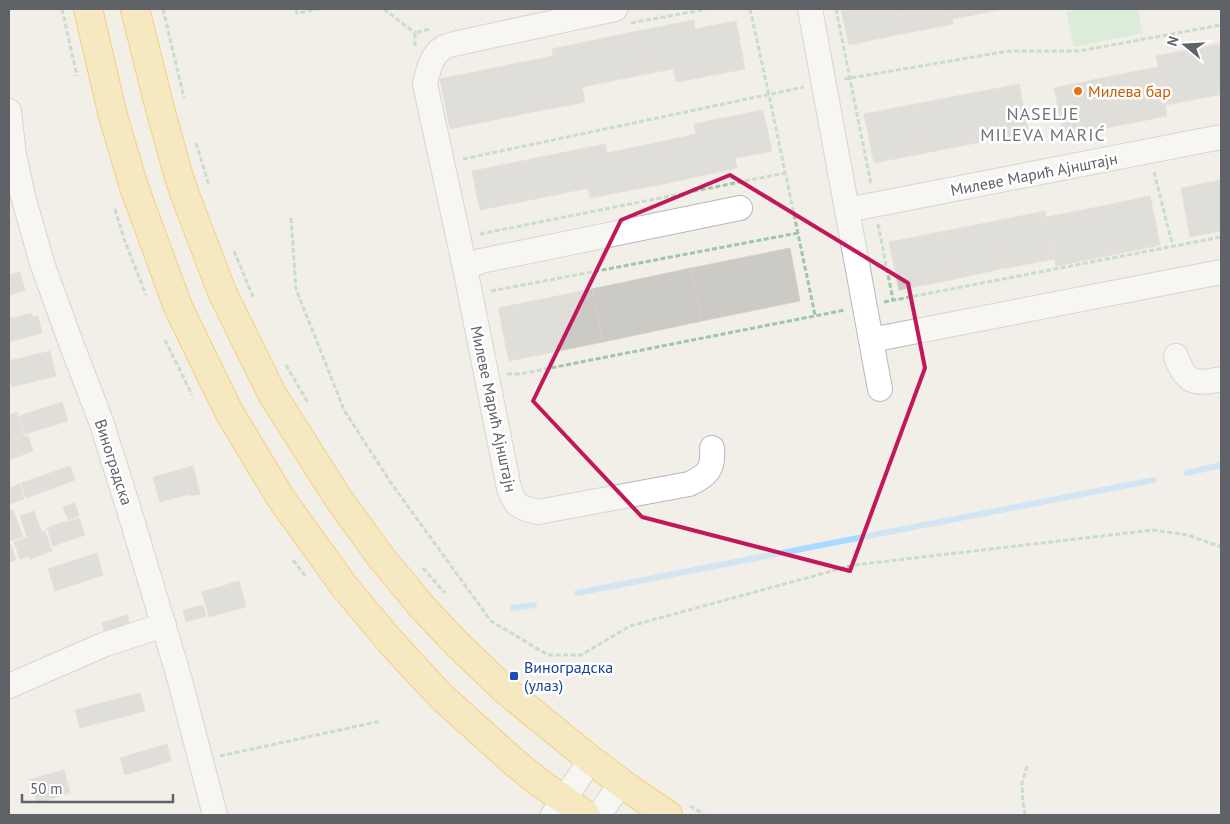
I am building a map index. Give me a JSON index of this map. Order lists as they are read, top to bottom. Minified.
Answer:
{"streets":{"street":["Милеве Марић Ајнштајн","Виноградска"]},"districts":["NASELJE MILEVA MARIĆ"],"places":{"other":["Милева бар"],"transit":["Виноградска (улаз)"]},"scale_bar":"50 m","north":"left"}
